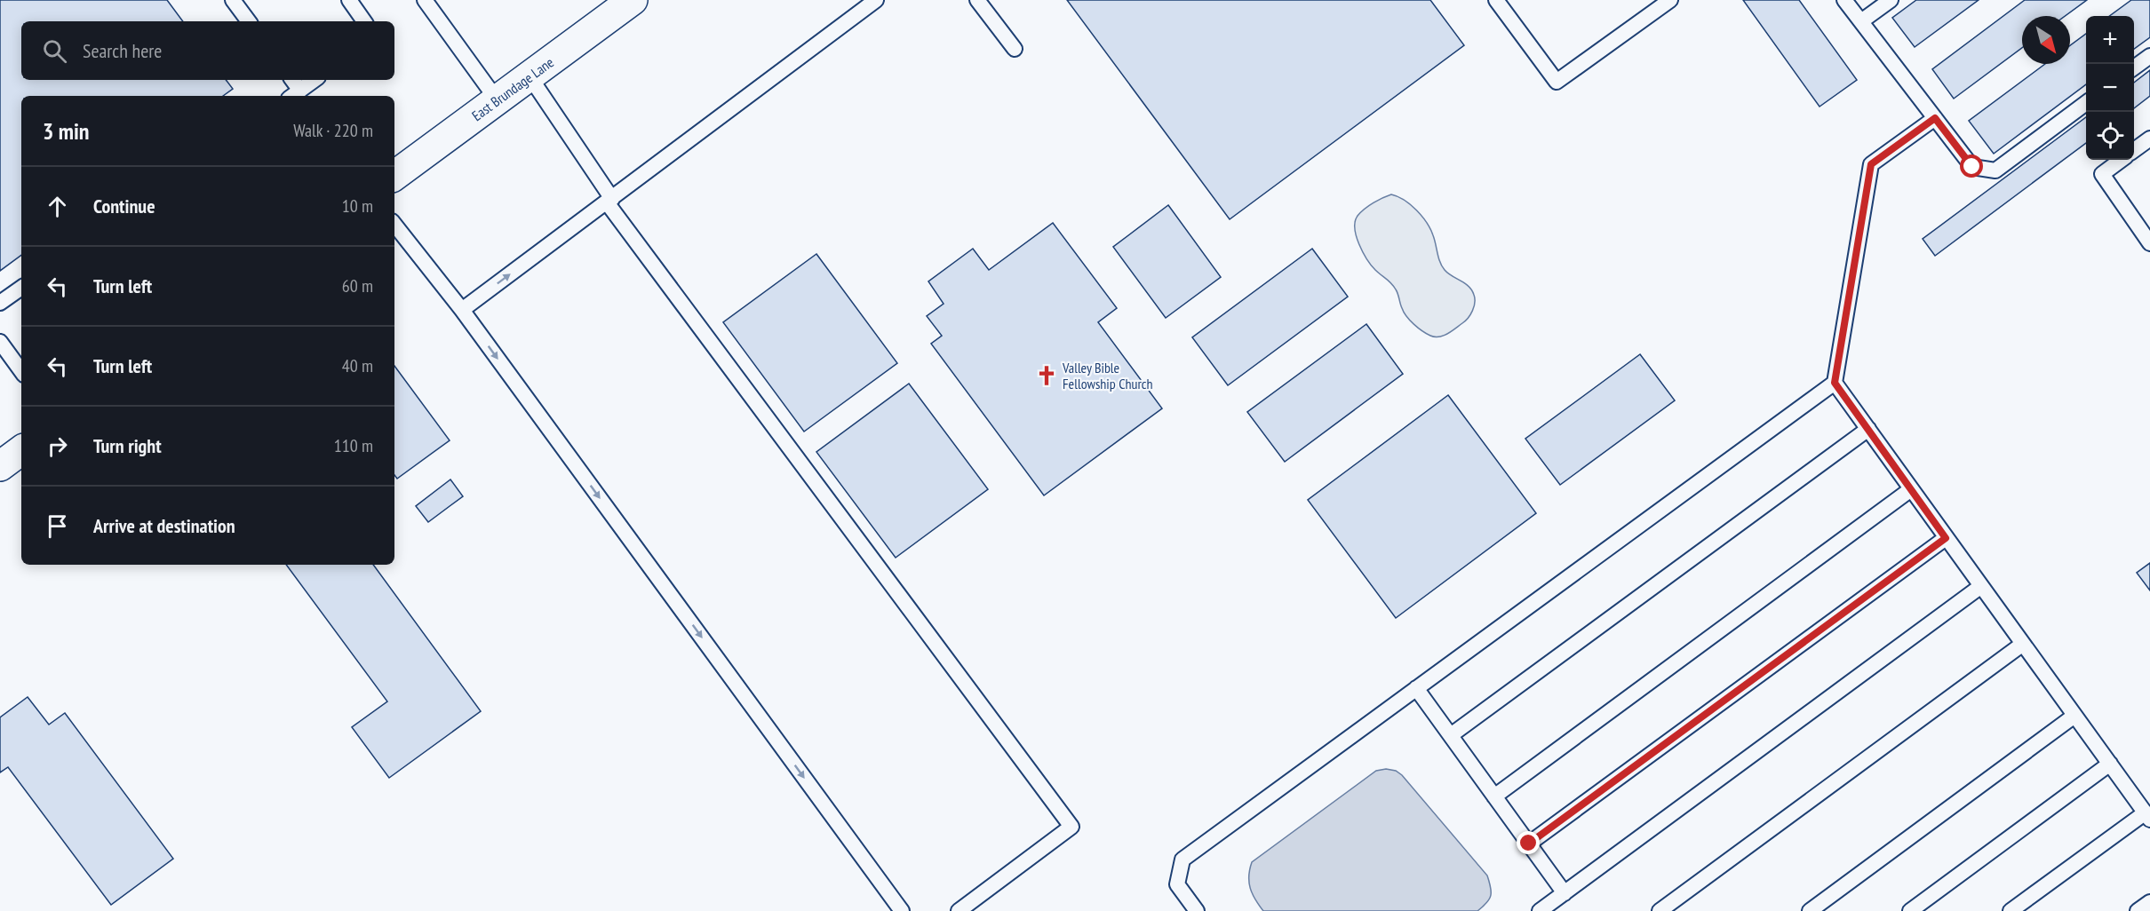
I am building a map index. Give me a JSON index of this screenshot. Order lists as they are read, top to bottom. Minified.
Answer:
{"streets":{"main road":["East Brundage Lane"]},"places":{"church":["Valley Bible Fellowship Church"]},"north":"bottom right","page":{"map_buttons":["+","−"],"search":"Search here","heading":["3 min","Walk · 220 m"],"list":[["Continue","10 m"],["Turn left","60 m"],["Turn left","40 m"],["Turn right","110 m"],"Arrive at destination"]}}
